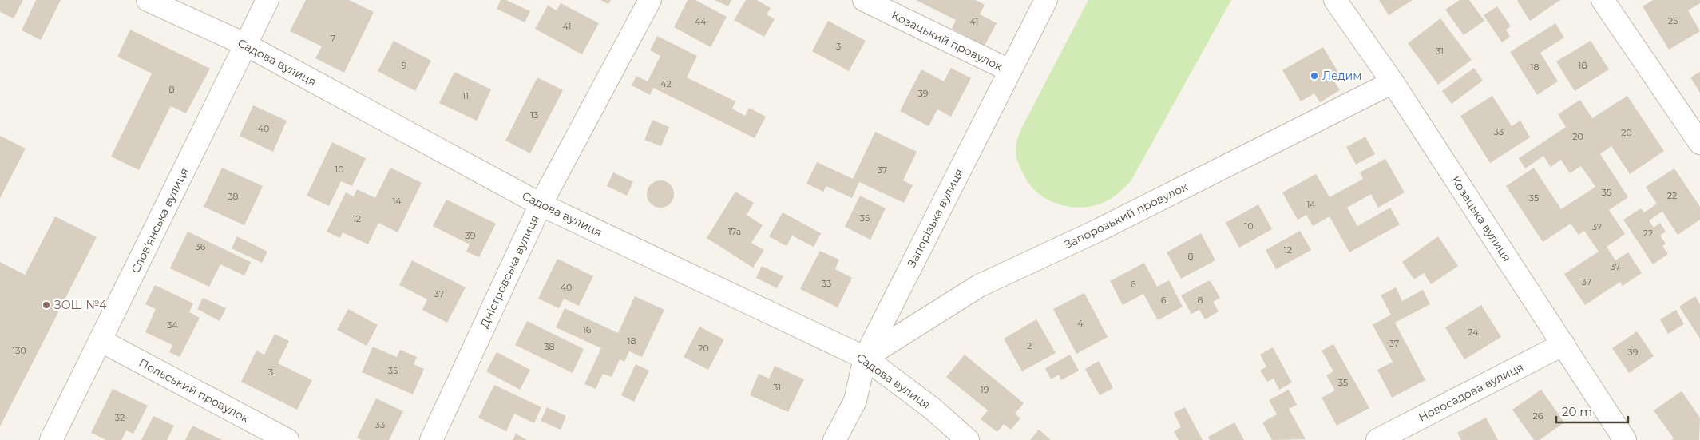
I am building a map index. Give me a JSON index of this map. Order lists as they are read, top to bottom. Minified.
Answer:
{"streets":{"street":["Козацький провулок","Садова вулиця","Запорозький провулок","Запорізька вулиця","Козацька вулиця","Словʼянська вулиця","Дністровська вулиця","Польський провулок","Новосадова вулиця"]},"crossings":[["Козацький провулок","Запорізька вулиця"],["Садова вулиця","Запорозький провулок"],["Садова вулиця","Запорізька вулиця"],["Садова вулиця","Словʼянська вулиця"],["Садова вулиця","Дністровська вулиця"],["Запорозький провулок","Запорізька вулиця"],["Запорозький провулок","Козацька вулиця"],["Козацька вулиця","Новосадова вулиця"],["Словʼянська вулиця","Польський провулок"]],"places":["Ледим","ЗОШ №4"],"house_numbers":["25","44","41","41","7","3","31","9","18","18","42","8","39","11","13","40","33","20","20","10","37","35","22","38","35","14","14","35","12","10","37","17а","22","39","36","12","8","37","37","33","6","40","37","6","8","4","34","16","24","18","37","2","38","20","130","39","35","3","35","31","19","26","32","33"],"scale_bar":"20 m"}
